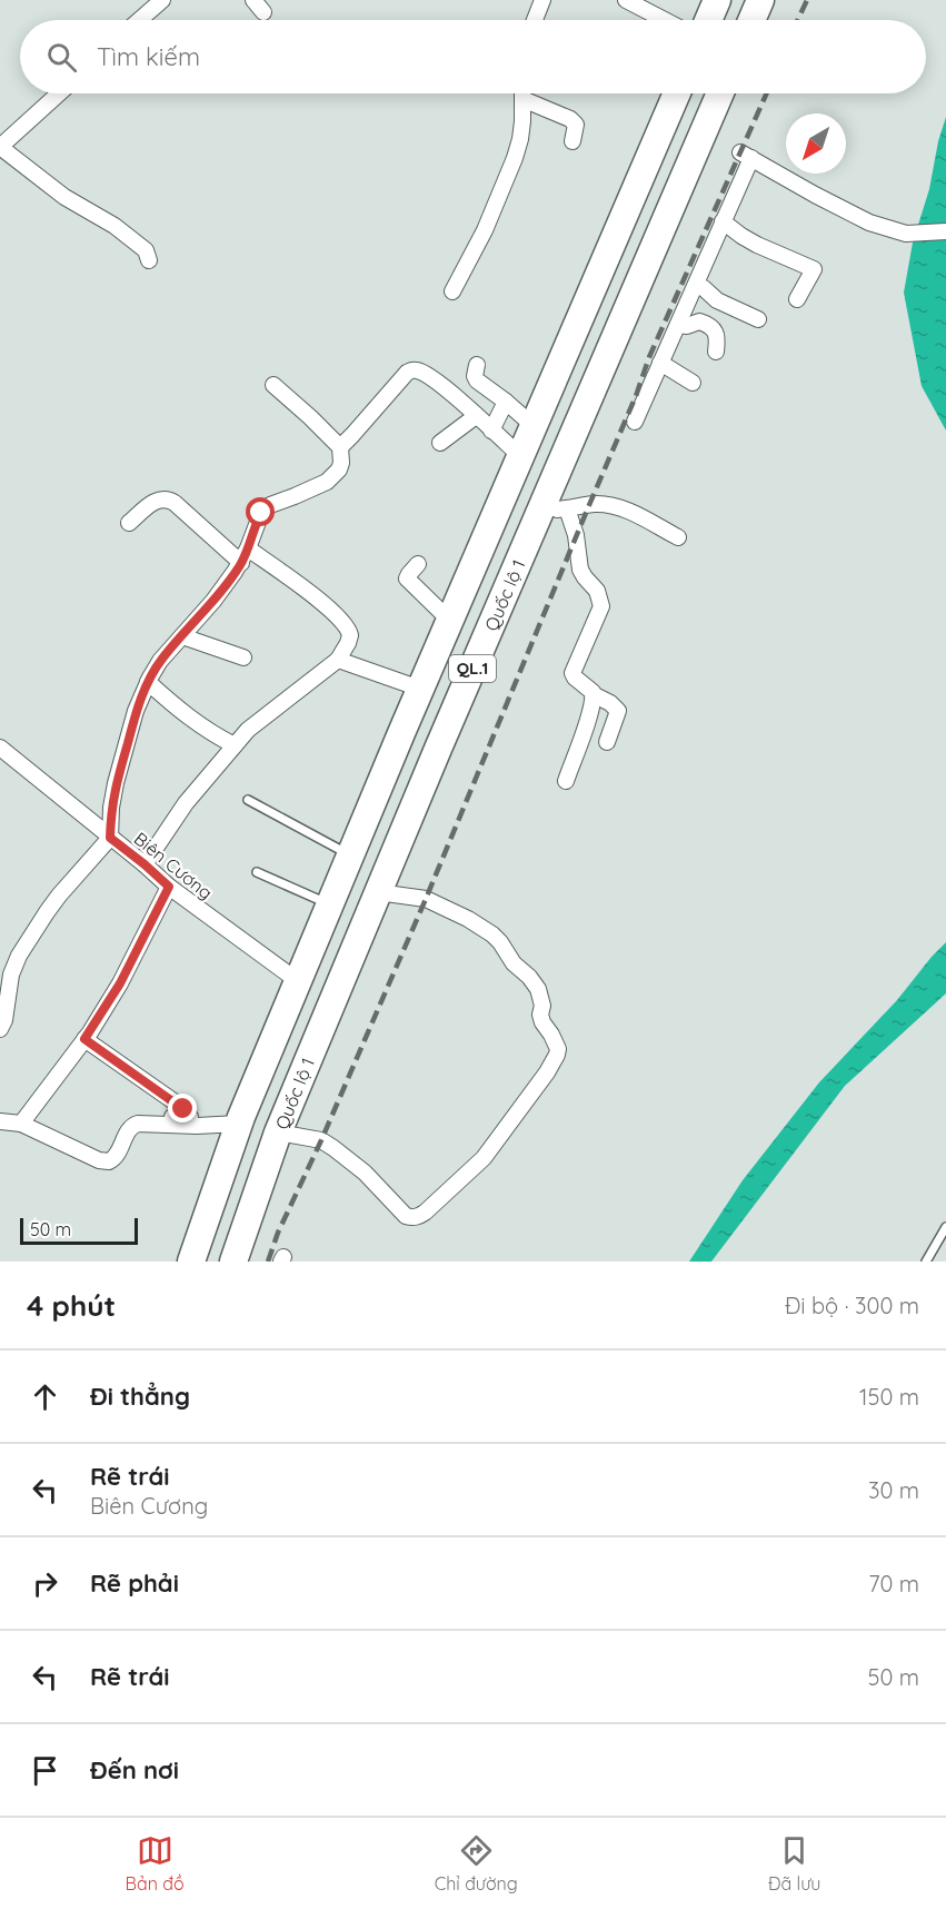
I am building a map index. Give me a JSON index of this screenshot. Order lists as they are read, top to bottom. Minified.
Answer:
{"streets":{"highway":["Quốc lộ 1","QL.1"],"street":["Biên Cương"]},"crossings":[["QL.1","Biên Cương"]],"scale_bar":"50 m","north":"bottom left","page":{"search":"Tìm kiếm","scale":"50 m","heading":["4 phút","Đi bộ · 300 m"],"list":[["Đi thẳng","150 m"],["Rẽ trái","Biên Cương","30 m"],["Rẽ phải","70 m"],["Rẽ trái","50 m"],"Đến nơi"],"nav":["Bản đồ","Chỉ đường","Đã lưu"]}}
